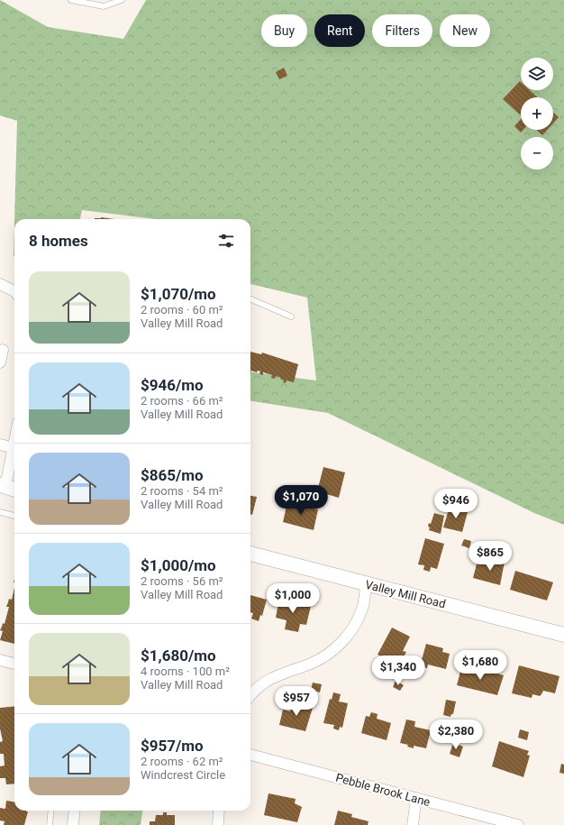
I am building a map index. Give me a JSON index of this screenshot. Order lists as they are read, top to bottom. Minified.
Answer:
{"streets":{"street":["Valley Mill Road","Pebble Brook Lane"]},"page":{"chip":["Buy","Rent","Filters","New"],"map_buttons":["+","−"],"heading":"8 homes","list":[{"name":"$1,070/mo","note":"2 rooms · 60 m² · Valley Mill Road"},{"name":"$946/mo","note":"2 rooms · 66 m² · Valley Mill Road"},{"name":"$865/mo","note":"2 rooms · 54 m² · Valley Mill Road"},{"name":"$1,000/mo","note":"2 rooms · 56 m² · Valley Mill Road"},{"name":"$1,680/mo","note":"4 rooms · 100 m² · Valley Mill Road"},{"name":"$957/mo","note":"2 rooms · 62 m² · Windcrest Circle"}],"price":["$1,070","$946","$865","$1,000","$1,680","$1,340","$957","$2,380"]}}
